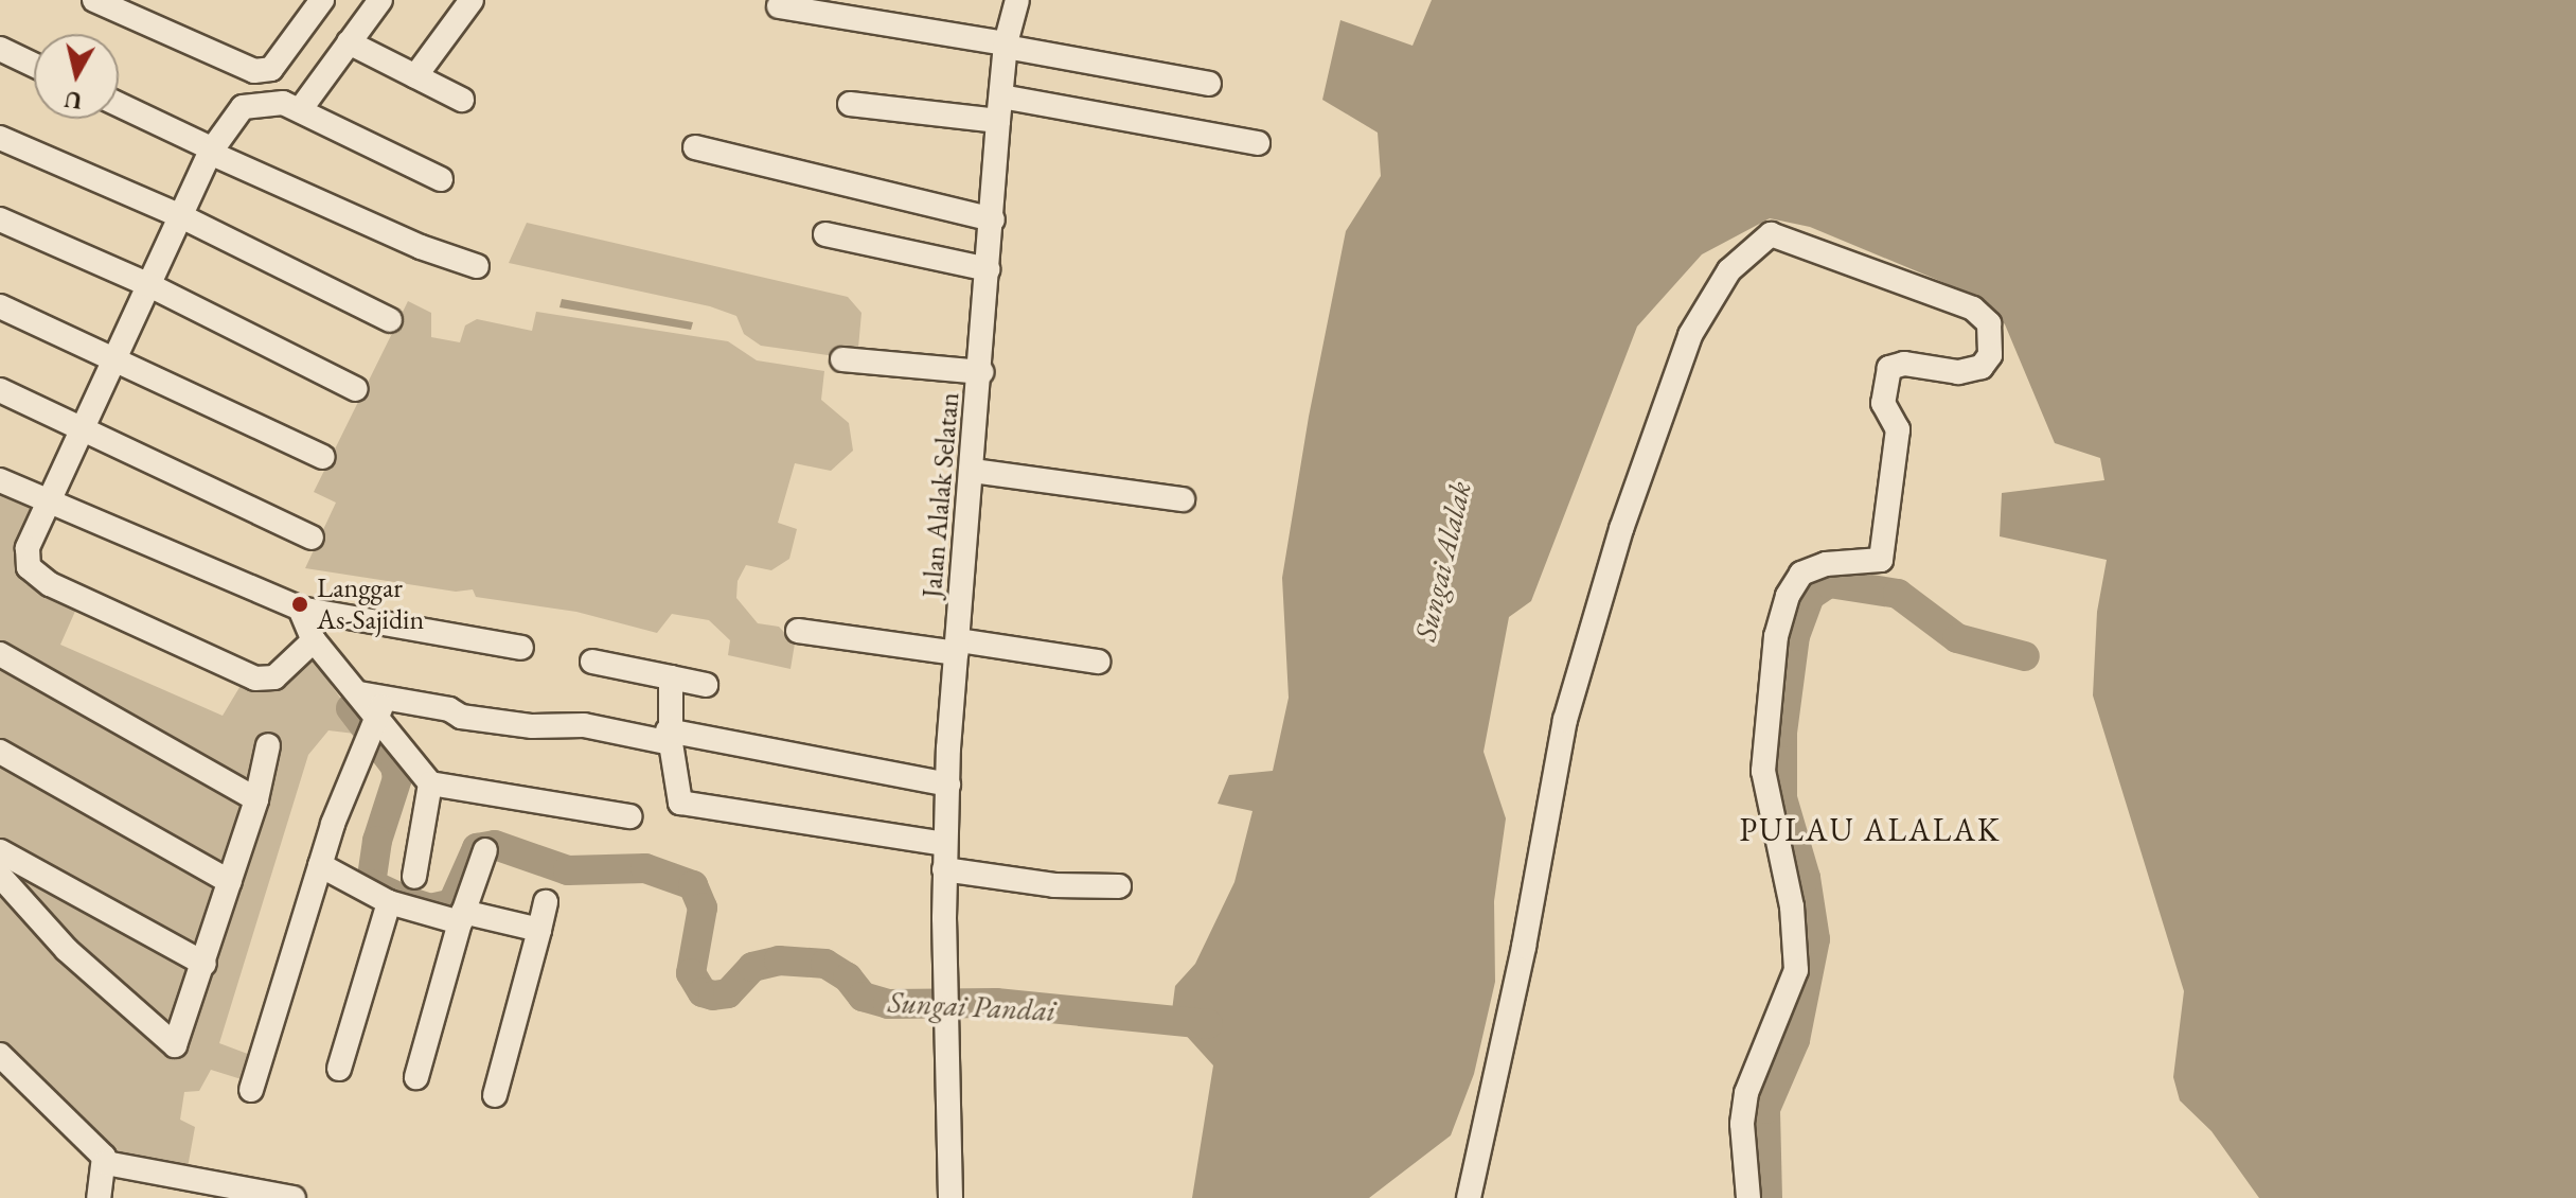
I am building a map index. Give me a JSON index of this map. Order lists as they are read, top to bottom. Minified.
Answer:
{"streets":{"street":["Jalan Alalak Selatan"]},"districts":["PULAU ALALAK"],"water":["Sungai Alalak","Sungai Pandai"],"places":["Langgar As-Sajidin"],"north":"bottom"}
